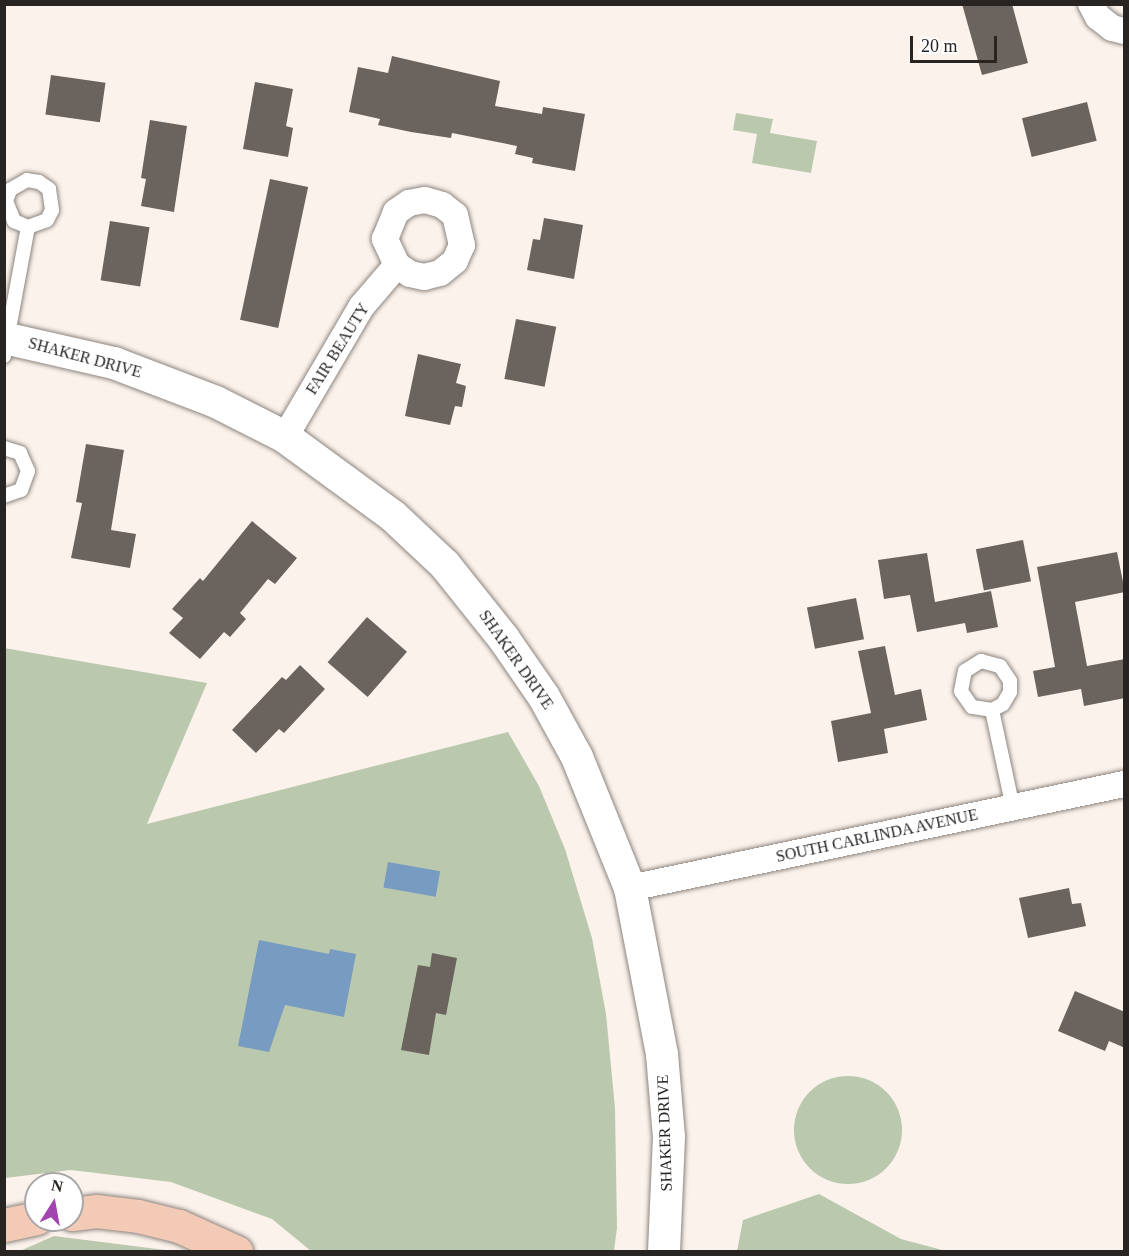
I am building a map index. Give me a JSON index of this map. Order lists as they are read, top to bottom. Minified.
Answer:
{"streets":{"street":["FAIR BEAUTY","SHAKER DRIVE","SOUTH CARLINDA AVENUE"]},"crossings":[["FAIR BEAUTY","SHAKER DRIVE"],["SHAKER DRIVE","SOUTH CARLINDA AVENUE"]],"scale_bar":"20 m","north":"top"}
